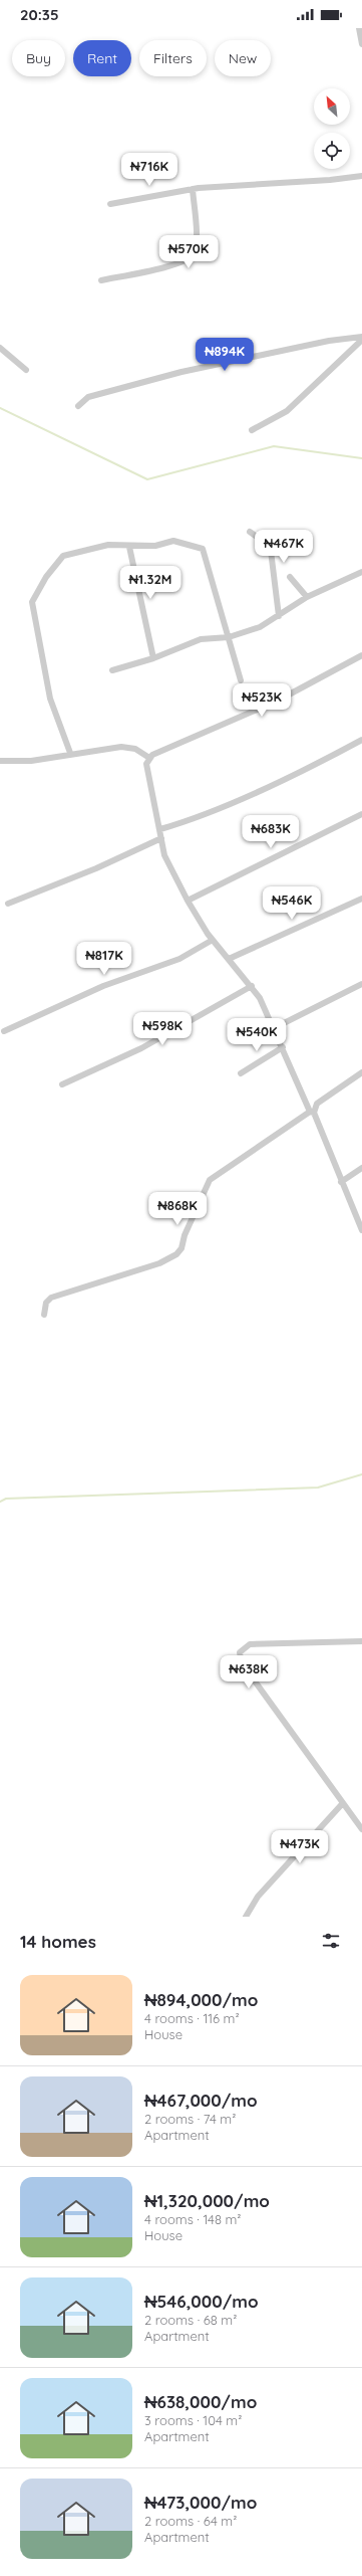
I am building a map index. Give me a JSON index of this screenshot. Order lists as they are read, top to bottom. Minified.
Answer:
{"north":"top left","page":{"status":"20:35","chip":["Buy","Rent","Filters","New"],"price":["₦716K","₦570K","₦894K","₦467K","₦1.32M","₦523K","₦683K","₦546K","₦817K","₦598K","₦540K","₦868K","₦638K","₦473K"],"heading":"14 homes","list":[{"name":"₦894,000/mo","note":"4 rooms · 116 m² · House"},{"name":"₦467,000/mo","note":"2 rooms · 74 m² · Apartment"},{"name":"₦1,320,000/mo","note":"4 rooms · 148 m² · House"},{"name":"₦546,000/mo","note":"2 rooms · 68 m² · Apartment"},{"name":"₦638,000/mo","note":"3 rooms · 104 m² · Apartment"},{"name":"₦473,000/mo","note":"2 rooms · 64 m² · Apartment"}]}}
